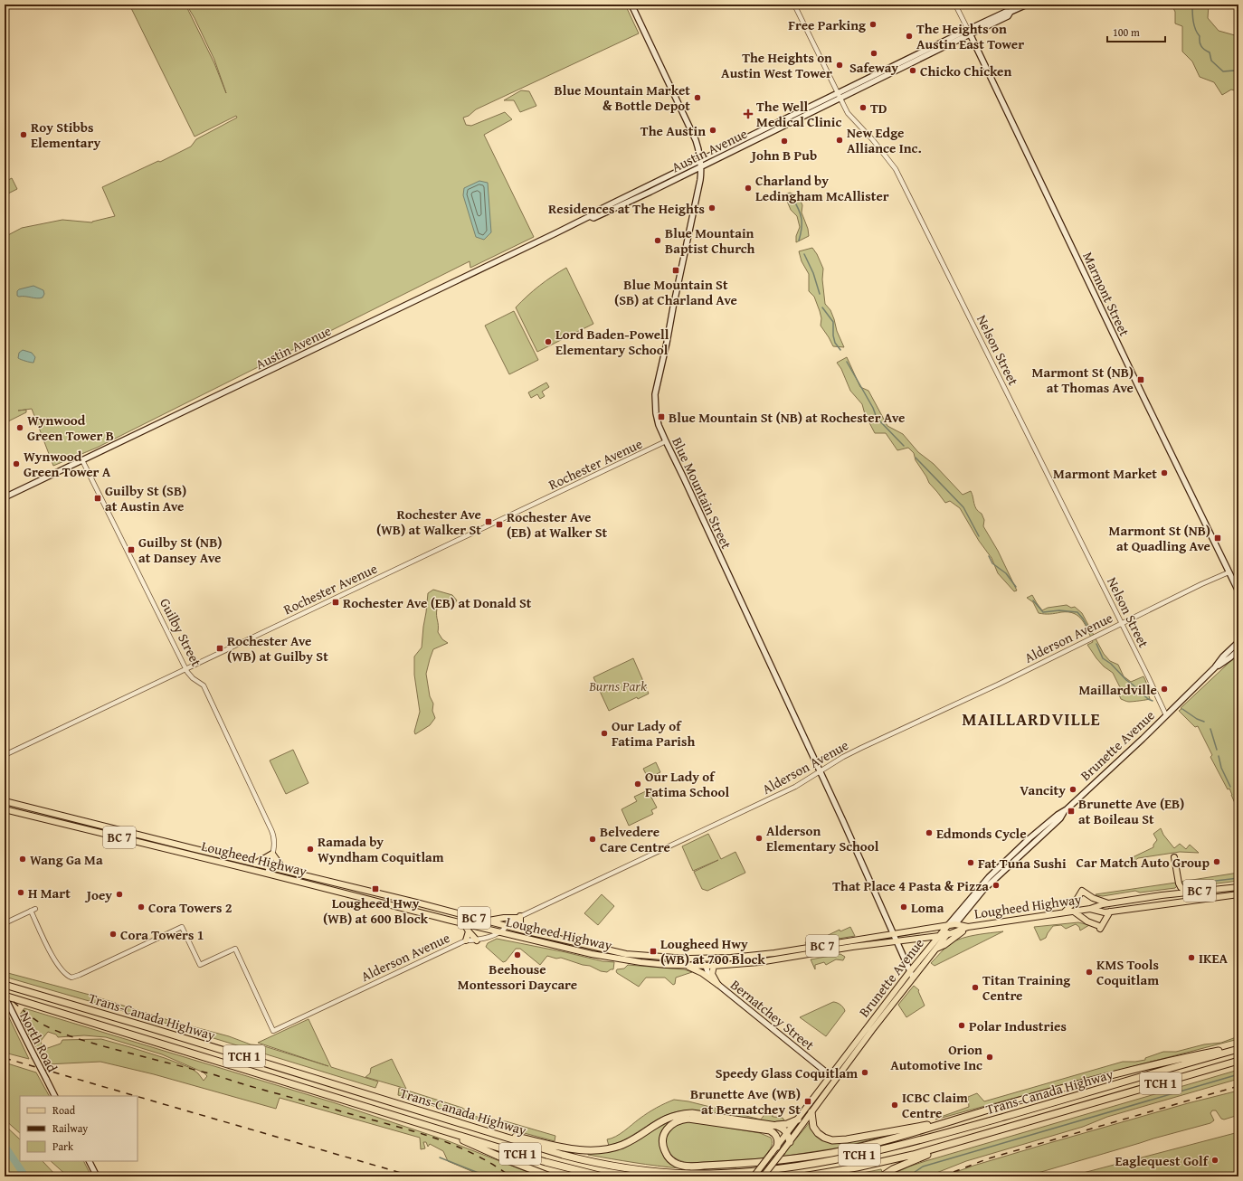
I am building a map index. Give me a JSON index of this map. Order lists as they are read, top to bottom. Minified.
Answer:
{"streets":{"highway":["Trans-Canada Highway","TCH 1"],"main road":["Austin Avenue","Marmont Street","Blue Mountain Street","Brunette Avenue","BC 7","Lougheed Highway","Bernatchey Street","North Road"],"street":["Nelson Street","Rochester Avenue","Guilby Street","Alderson Avenue"]},"crossings":[["Austin Avenue","Marmont Street"],["Austin Avenue","Nelson Street"],["Austin Avenue","Blue Mountain Street"],["Austin Avenue","Guilby Street"],["Marmont Street","Alderson Avenue"],["Nelson Street","Alderson Avenue"],["Nelson Street","Brunette Avenue"],["Rochester Avenue","Blue Mountain Street"],["Rochester Avenue","Guilby Street"],["Blue Mountain Street","Alderson Avenue"],["Blue Mountain Street","Brunette Avenue"],["Blue Mountain Street","Lougheed Highway"],["Guilby Street","Lougheed Highway"],["Alderson Avenue","Lougheed Highway"],["Brunette Avenue","Lougheed Highway"],["Brunette Avenue","Bernatchey Street"],["Lougheed Highway","Bernatchey Street"],["Trans-Canada Highway","North Road"]],"districts":["MAILLARDVILLE"],"parks":["Burns Park"],"places":{"other":["Free Parking","The Heights on Austin East Tower","Safeway","The Heights on Austin West Tower","Chicko Chicken","Blue Mountain Market & Bottle Depot","TD","The Austin","Roy Stibbs Elementary","New Edge Alliance Inc.","John B Pub","Charland by Ledingham McAllister","Residences at The Heights","Blue Mountain Baptist Church","Lord Baden-Powell Elementary School","Wynwood Green Tower B","Wynwood Green Tower A","Marmont Market","Maillardville","Our Lady of Fatima Parish","Our Lady of Fatima School","Vancity","Edmonds Cycle","Alderson Elementary School","Belvedere Care Centre","Ramada by Wyndham Coquitlam","Wang Ga Ma","Car Match Auto Group","Fat Tuna Sushi","That Place 4 Pasta & Pizza","H Mart","Joey","Cora Towers 2","Loma","Cora Towers 1","Beehouse Montessori Daycare","IKEA","KMS Tools Coquitlam","Titan Training Centre","Polar Industries","Orion Automotive Inc","Speedy Glass Coquitlam","ICBC Claim Centre","Eaglequest Golf"],"health":["The Well Medical Clinic"],"transit":["Blue Mountain St (SB) at Charland Ave","Marmont St (NB) at Thomas Ave","Blue Mountain St (NB) at Rochester Ave","Guilby St (SB) at Austin Ave","Rochester Ave (WB) at Walker St","Rochester Ave (EB) at Walker St","Marmont St (NB) at Quadling Ave","Guilby St (NB) at Dansey Ave","Rochester Ave (EB) at Donald St","Rochester Ave (WB) at Guilby St","Brunette Ave (EB) at Boileau St","Lougheed Hwy (WB) at 600 Block","Lougheed Hwy (WB) at 700 Block","Brunette Ave (WB) at Bernatchey St"]},"legend":["Road","Railway","Park"],"scale_bar":"100 m"}
